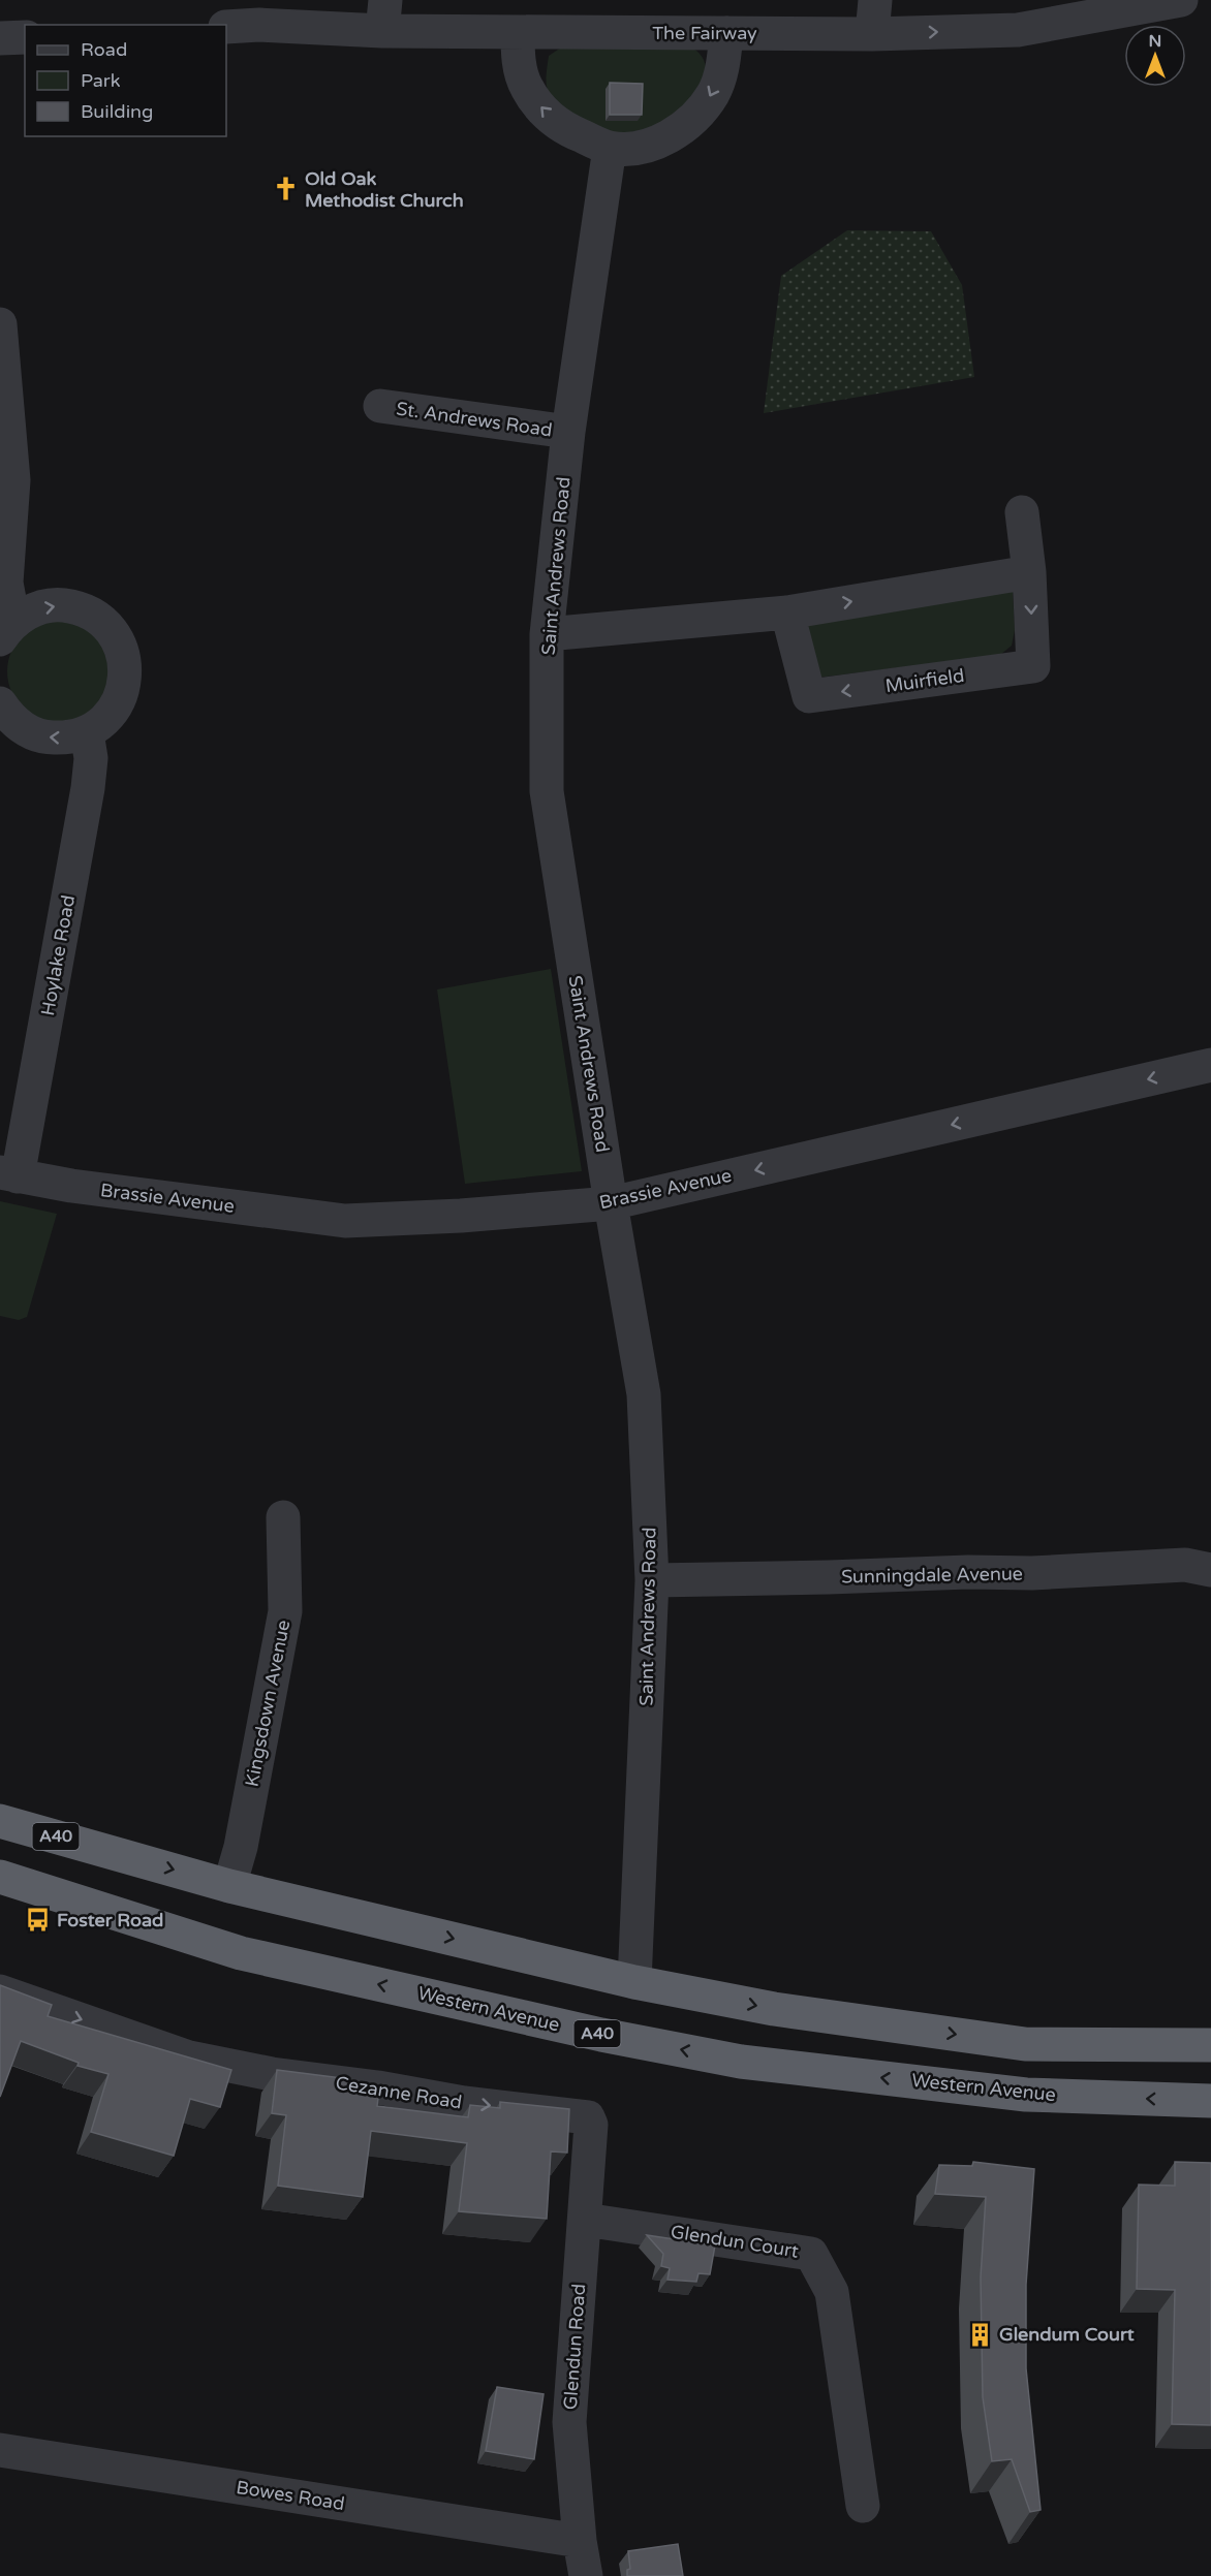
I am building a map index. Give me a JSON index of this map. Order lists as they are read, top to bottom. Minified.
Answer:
{"streets":{"highway":["A40","Western Avenue"],"street":["The Fairway","St. Andrews Road","Saint Andrews Road","Muirfield","Hoylake Road","Brassie Avenue","Sunningdale Avenue","Kingsdown Avenue","Cezanne Road","Glendun Court","Glendun Road","Bowes Road"]},"crossings":[["St. Andrews Road","Saint Andrews Road"],["Saint Andrews Road","Brassie Avenue"],["Saint Andrews Road","Sunningdale Avenue"],["Saint Andrews Road","A40"],["Hoylake Road","Brassie Avenue"],["Kingsdown Avenue","A40"],["Cezanne Road","Glendun Road"],["Glendun Court","Glendun Road"],["Glendun Road","Bowes Road"]],"one_way":["Brassie Avenue","Cezanne Road"],"places":{"church":["Old Oak Methodist Church"],"bus stop":["Foster Road"],"building":["Glendum Court"]},"legend":["Road","Park","Building"],"north":"top"}
